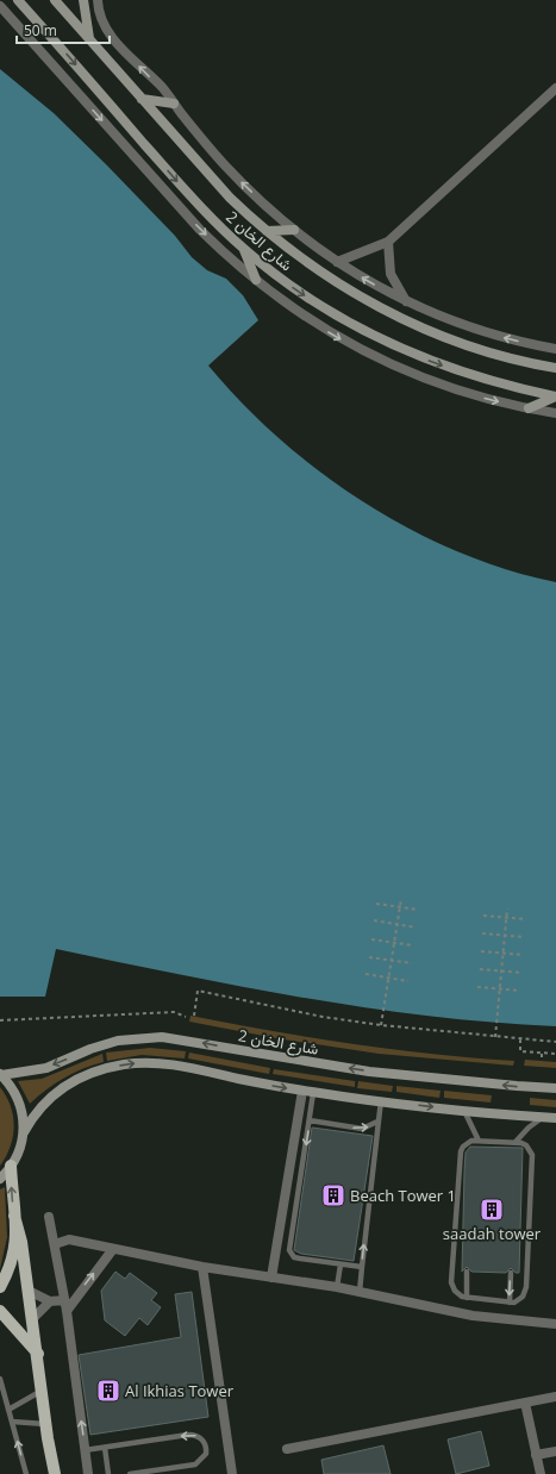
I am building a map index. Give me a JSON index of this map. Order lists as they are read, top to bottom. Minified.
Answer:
{"streets":{"street":["شارع الخان 2"]},"places":{"building":["Beach Tower 1","saadah tower","Al Ikhias Tower"]},"scale_bar":"50 m"}
